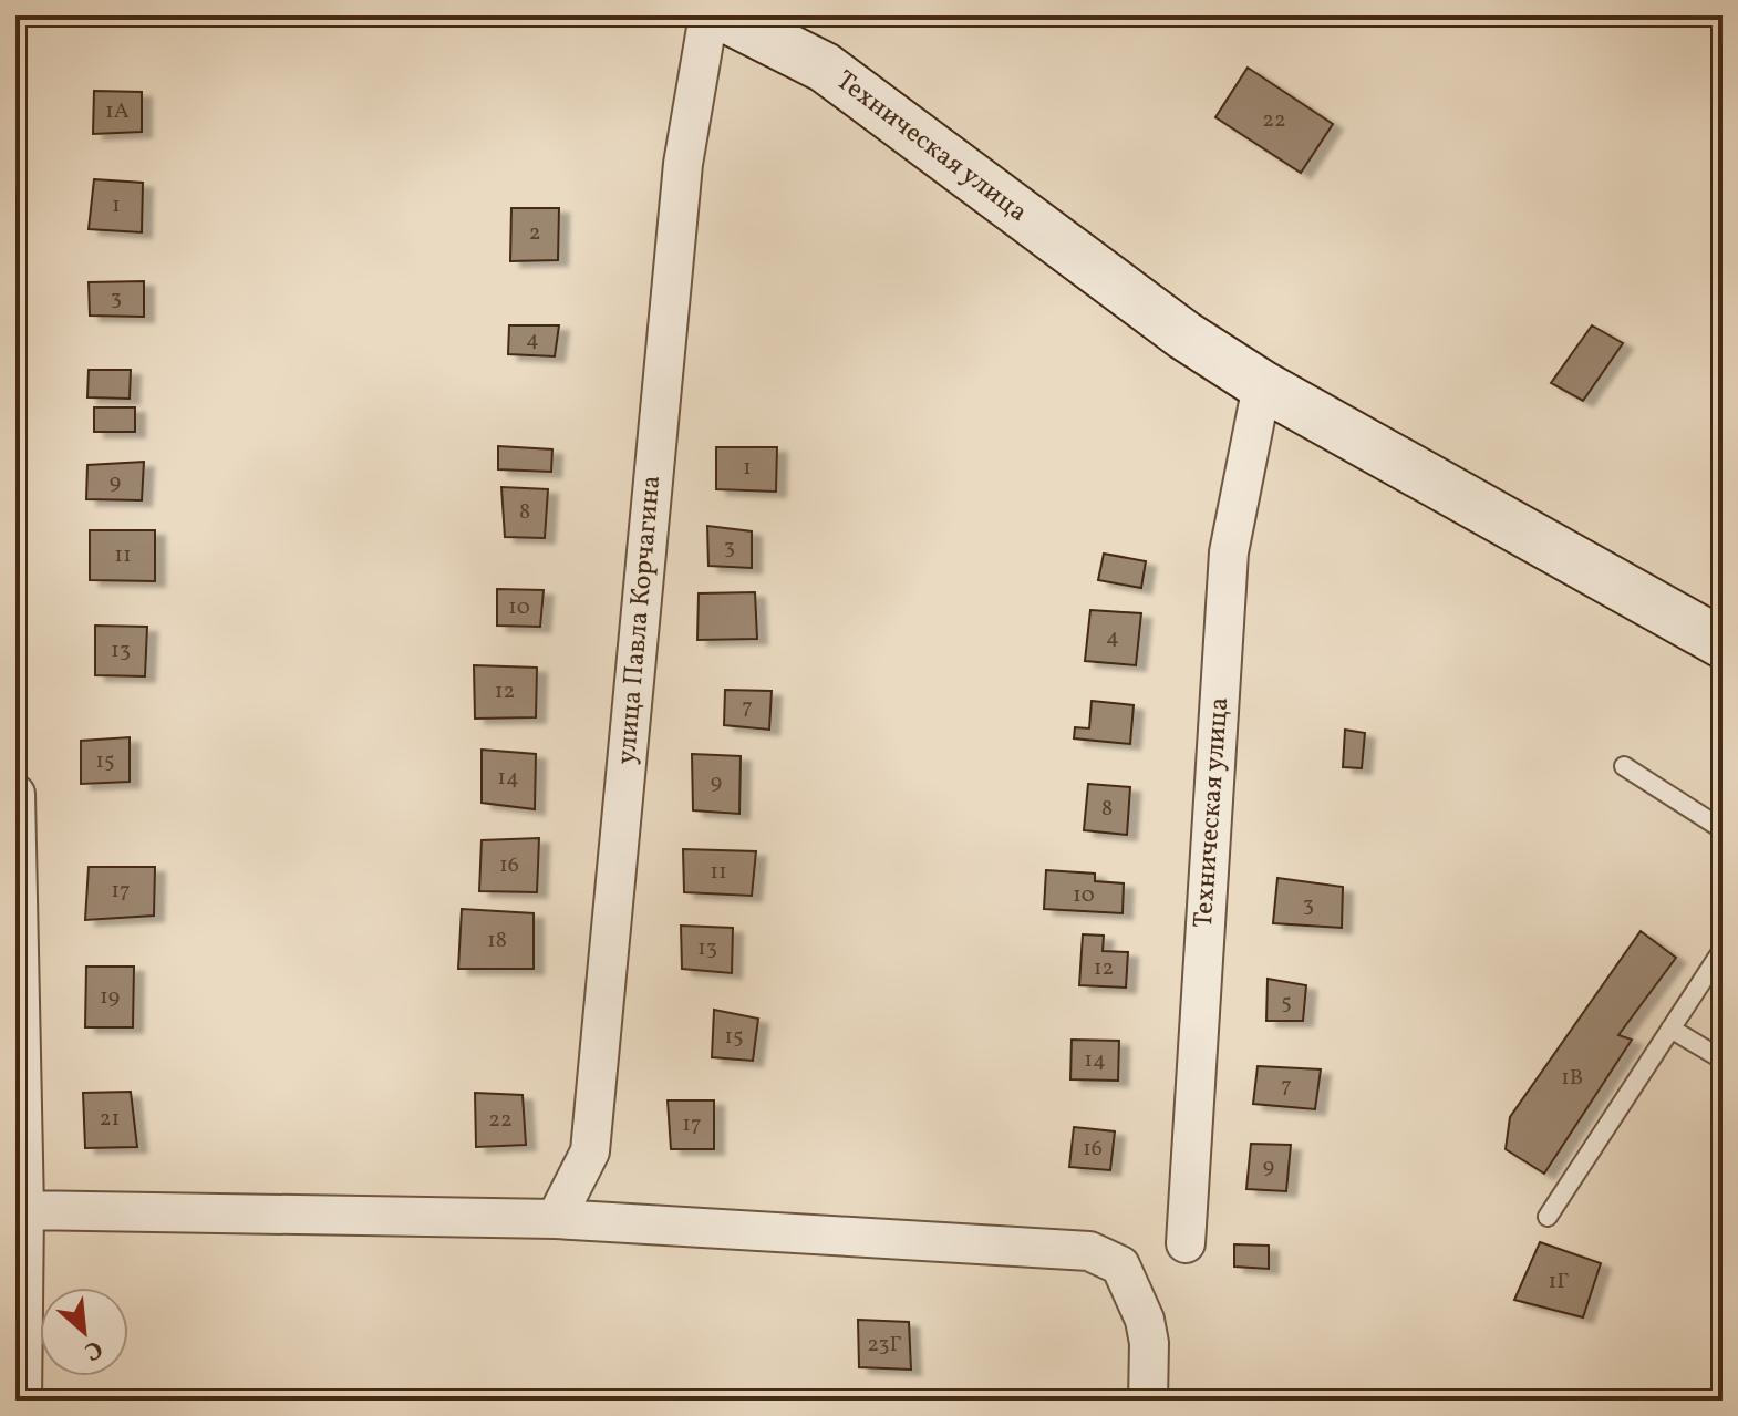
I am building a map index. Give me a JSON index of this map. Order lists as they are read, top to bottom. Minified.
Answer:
{"streets":{"main road":["Техническая улица"],"street":["улица Павла Корчагина"]},"house_numbers":["1А","22","1","2","3","4","1","9","8","3","11","10","4","13","12","7","15","14","9","8","16","11","17","10","3","18","13","12","19","5","15","14","1В","7","21","22","17","16","9","1Г","23Г"],"north":"bottom right"}
